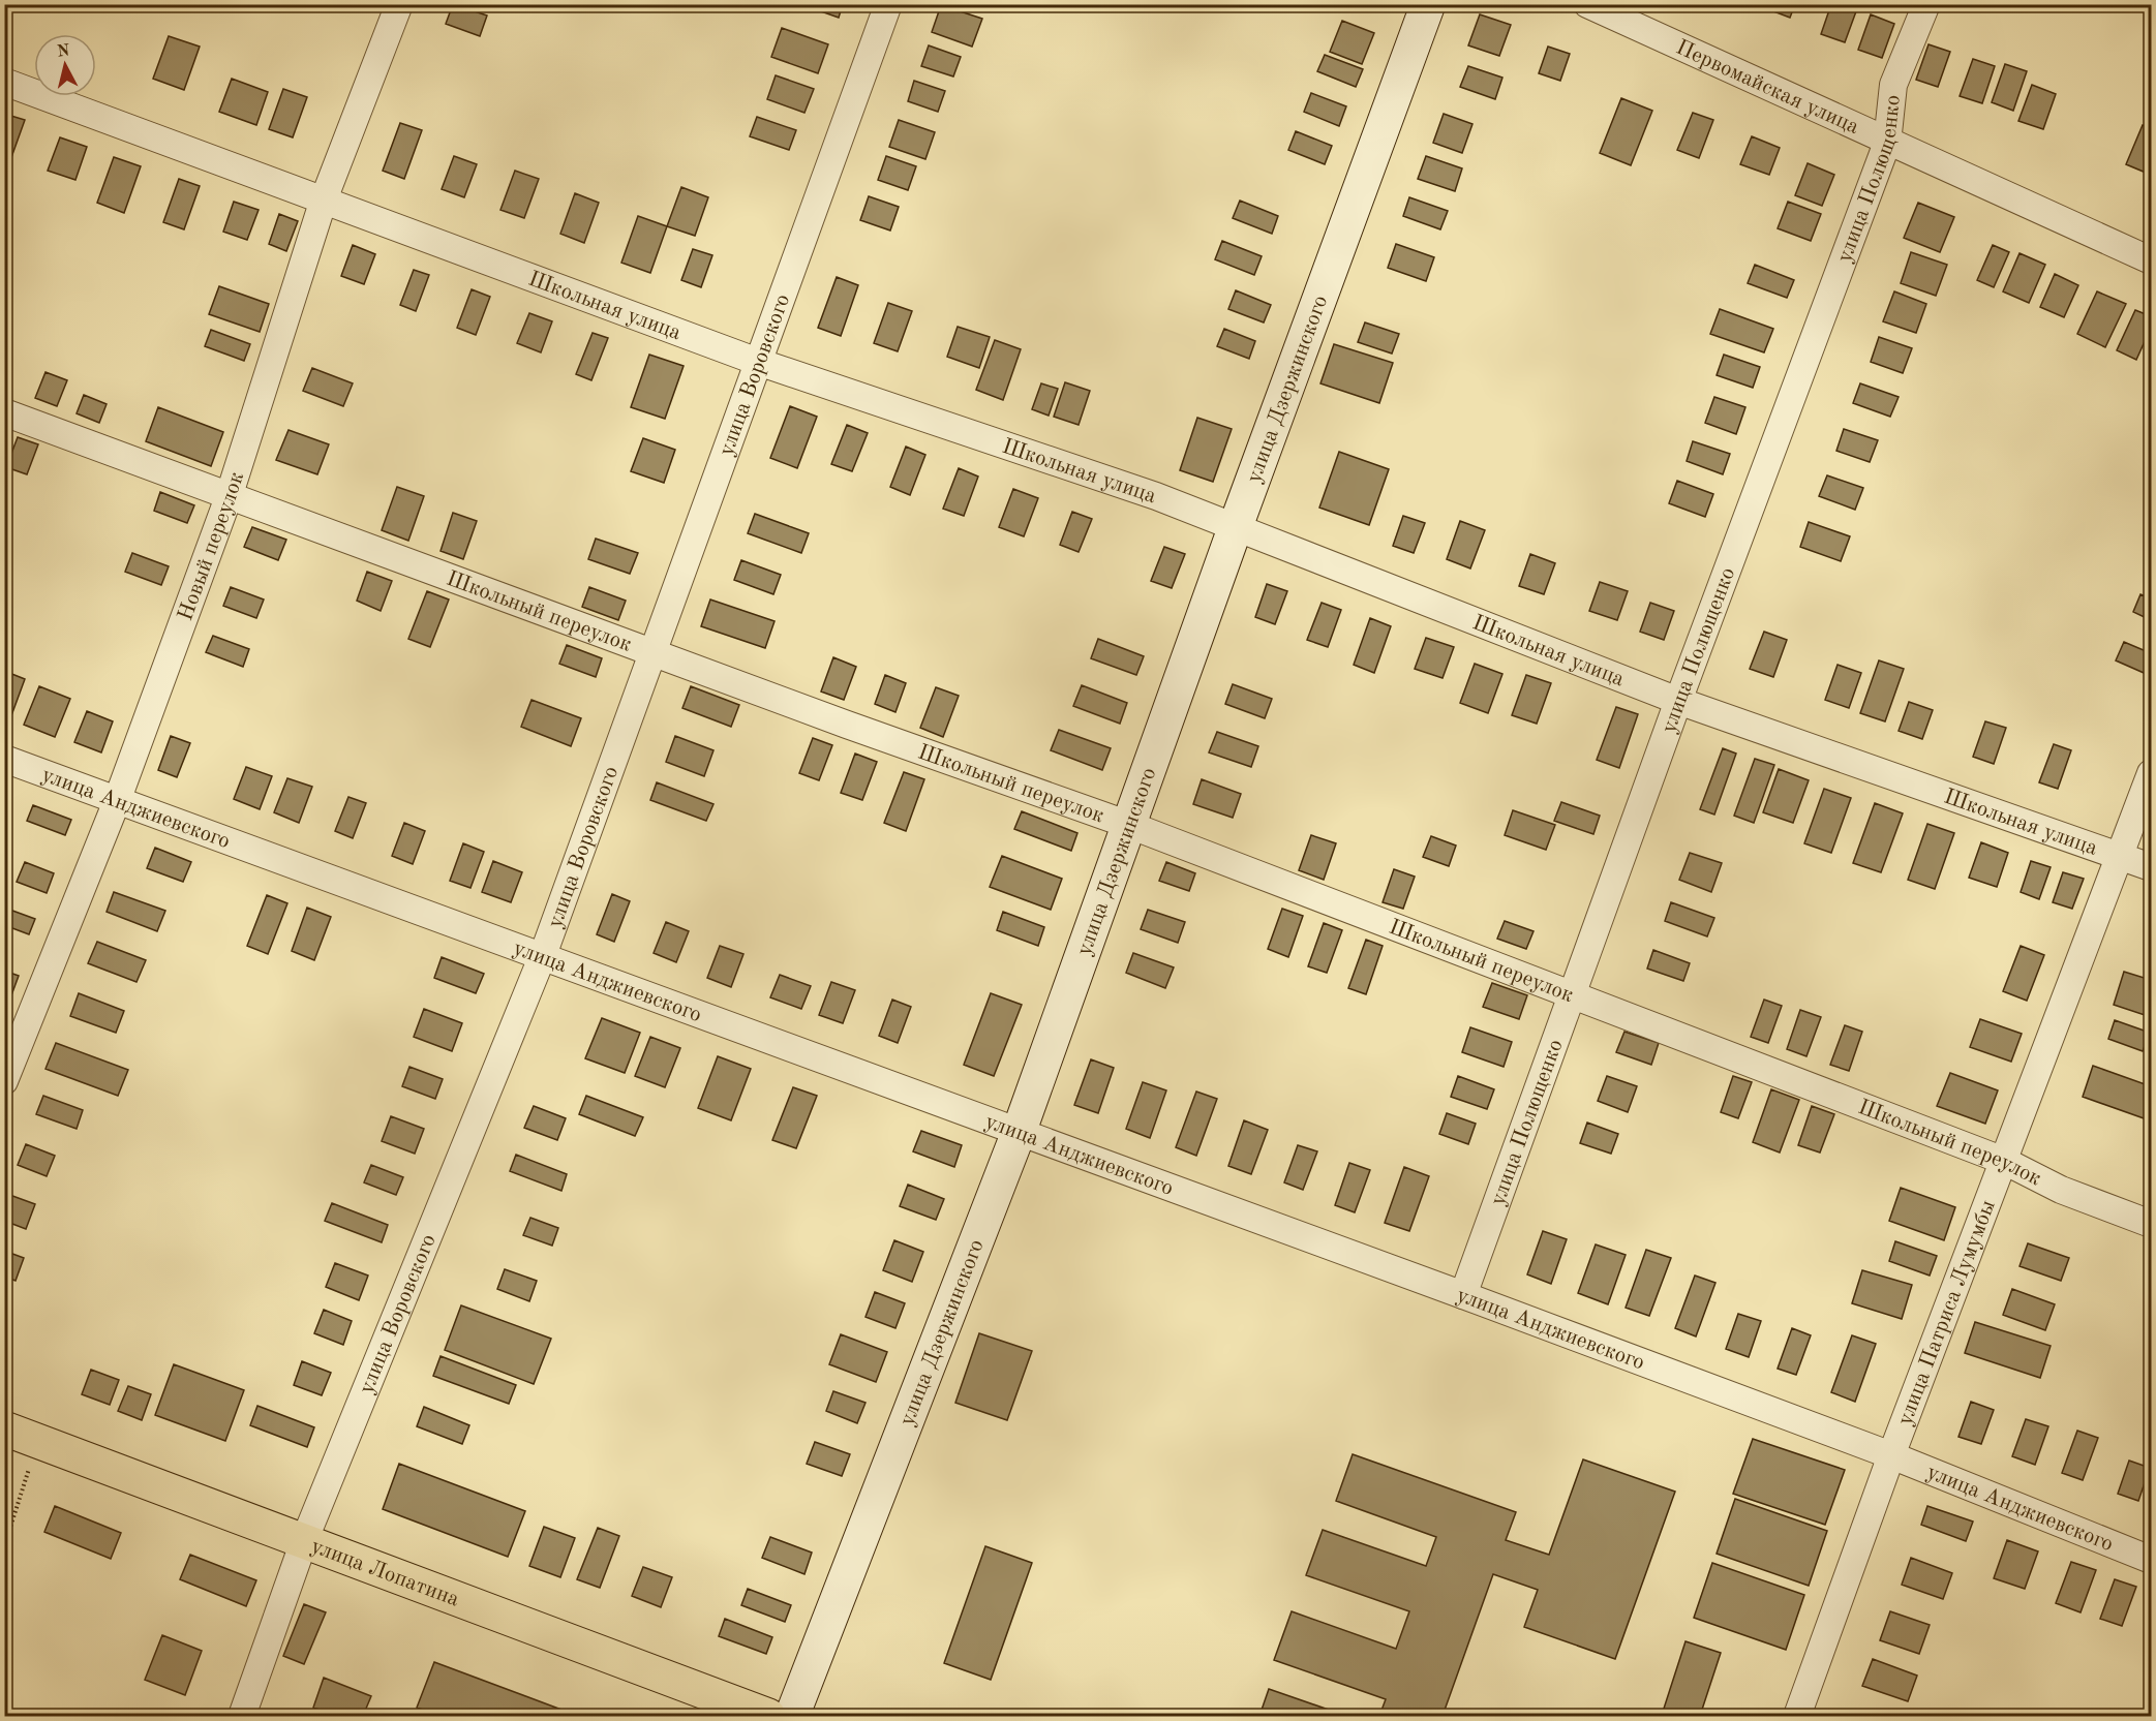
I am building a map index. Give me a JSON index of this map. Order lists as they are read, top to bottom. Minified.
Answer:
{"streets":{"main road":["улица Лопатина"],"street":["Первомайская улица","улица Полющенко","Школьная улица","улица Воровского","улица Дзержинского","Новый переулок","Школьный переулок","улица Анджиевского","улица Патриса Лумумбы"]},"crossings":[["Первомайская улица","улица Полющенко"],["улица Полющенко","Школьная улица"],["улица Полющенко","Школьный переулок"],["улица Полющенко","улица Анджиевского"],["Школьная улица","улица Воровского"],["Школьная улица","улица Дзержинского"],["Школьная улица","Новый переулок"],["Школьная улица","улица Патриса Лумумбы"],["улица Воровского","Школьный переулок"],["улица Воровского","улица Анджиевского"],["улица Воровского","улица Лопатина"],["улица Дзержинского","Школьный переулок"],["улица Дзержинского","улица Анджиевского"],["Новый переулок","Школьный переулок"],["Новый переулок","улица Анджиевского"],["Школьный переулок","улица Патриса Лумумбы"],["улица Анджиевского","улица Патриса Лумумбы"]],"north":"top"}
